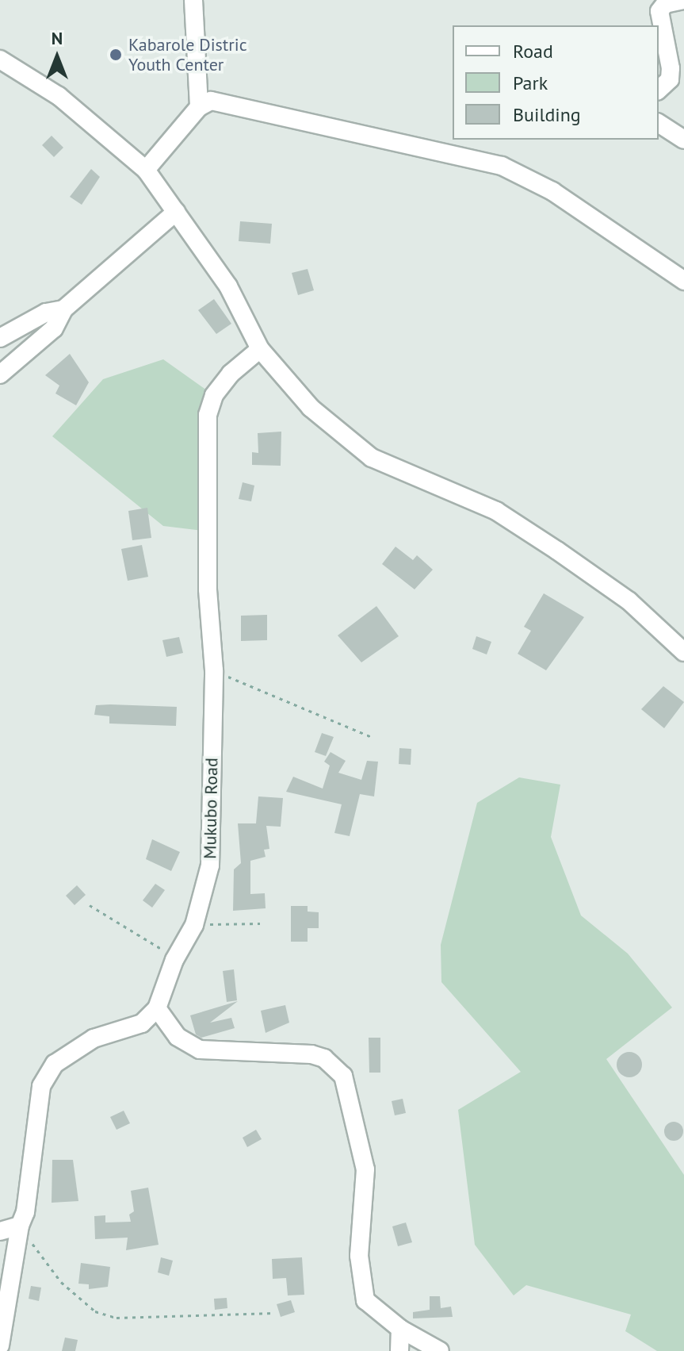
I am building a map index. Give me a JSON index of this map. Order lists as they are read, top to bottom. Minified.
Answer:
{"streets":{"street":["Mukubo Road"]},"places":["Kabarole Distric Youth Center"],"legend":["Road","Park","Building"],"north":"top"}
